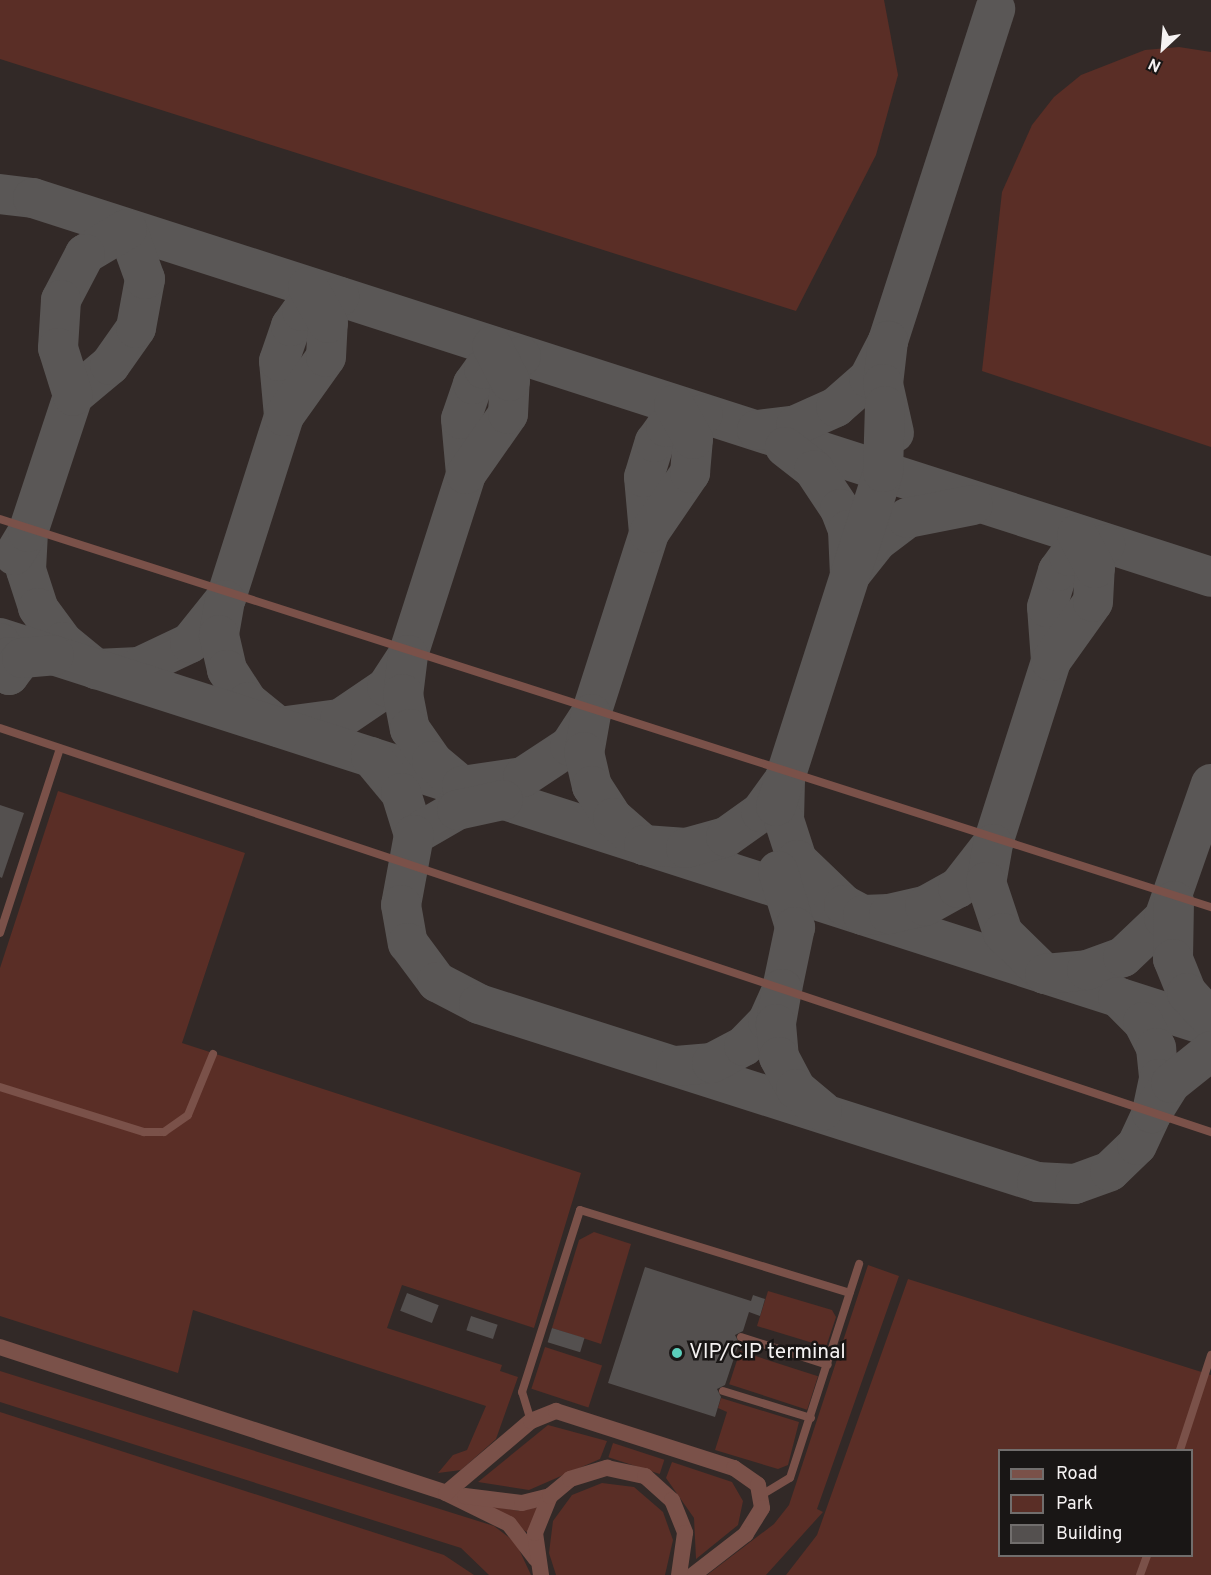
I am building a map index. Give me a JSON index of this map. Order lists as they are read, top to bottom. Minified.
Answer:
{"places":["VIP/CIP terminal"],"legend":["Road","Park","Building"],"north":"bottom left"}
